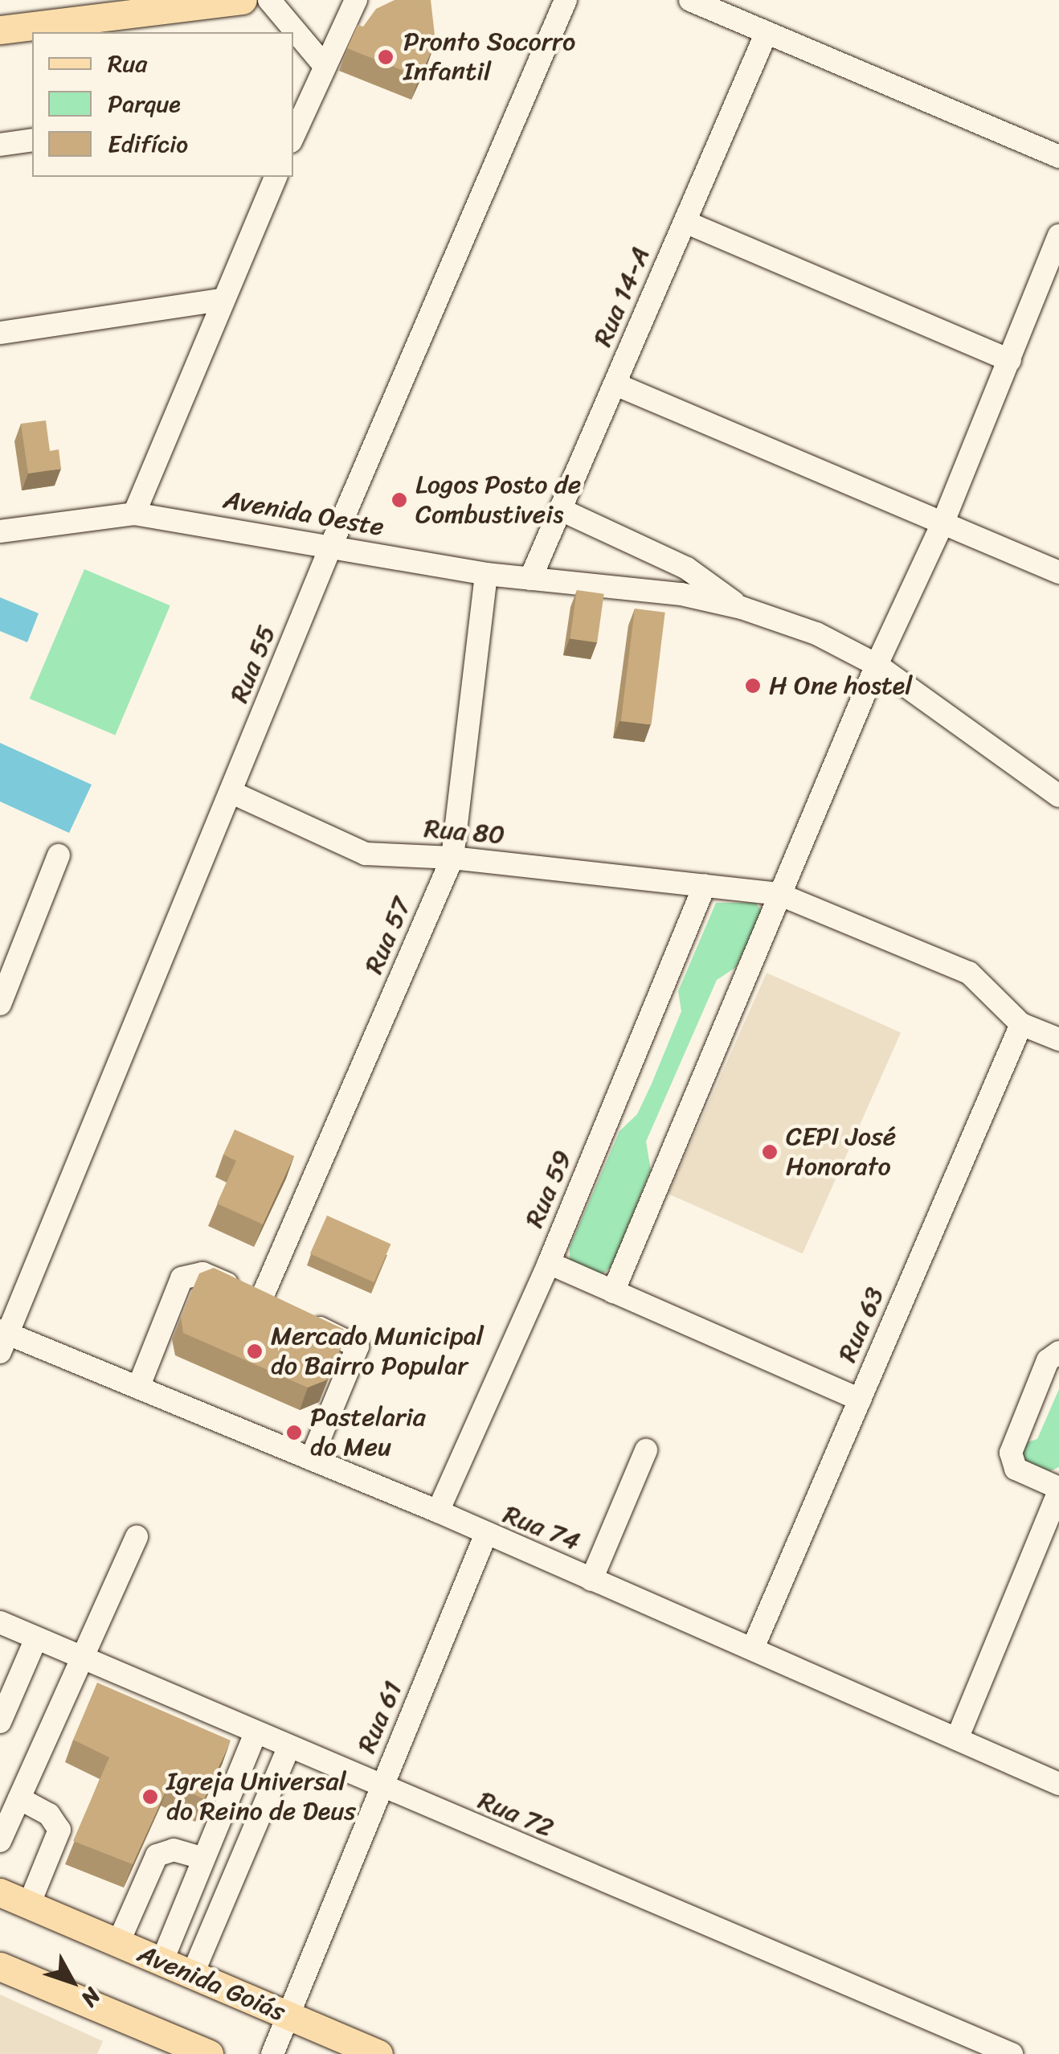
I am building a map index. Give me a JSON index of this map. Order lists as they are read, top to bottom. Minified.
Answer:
{"streets":{"main road":["Avenida Goiás"],"street":["Rua 14-A","Avenida Oeste","Rua 55","Rua 80","Rua 57","Rua 59","Rua 63","Rua 74","Rua 61","Rua 72"]},"crossings":[["Rua 14-A","Avenida Oeste"],["Avenida Oeste","Rua 55"],["Avenida Oeste","Rua 57"],["Rua 55","Rua 80"],["Rua 55","Rua 74"],["Rua 80","Rua 57"],["Rua 80","Rua 59"],["Rua 80","Rua 63"],["Rua 59","Rua 74"],["Rua 63","Rua 74"],["Rua 74","Rua 61"],["Rua 61","Rua 72"],["Rua 61","Avenida Goiás"]],"places":["Pronto Socorro Infantil","Logos Posto de Combustiveis","H One hostel","CEPI José Honorato","Mercado Municipal do Bairro Popular","Pastelaria do Meu","Igreja Universal do Reino de Deus"],"legend":["Rua","Parque","Edifício"],"north":"bottom right"}
